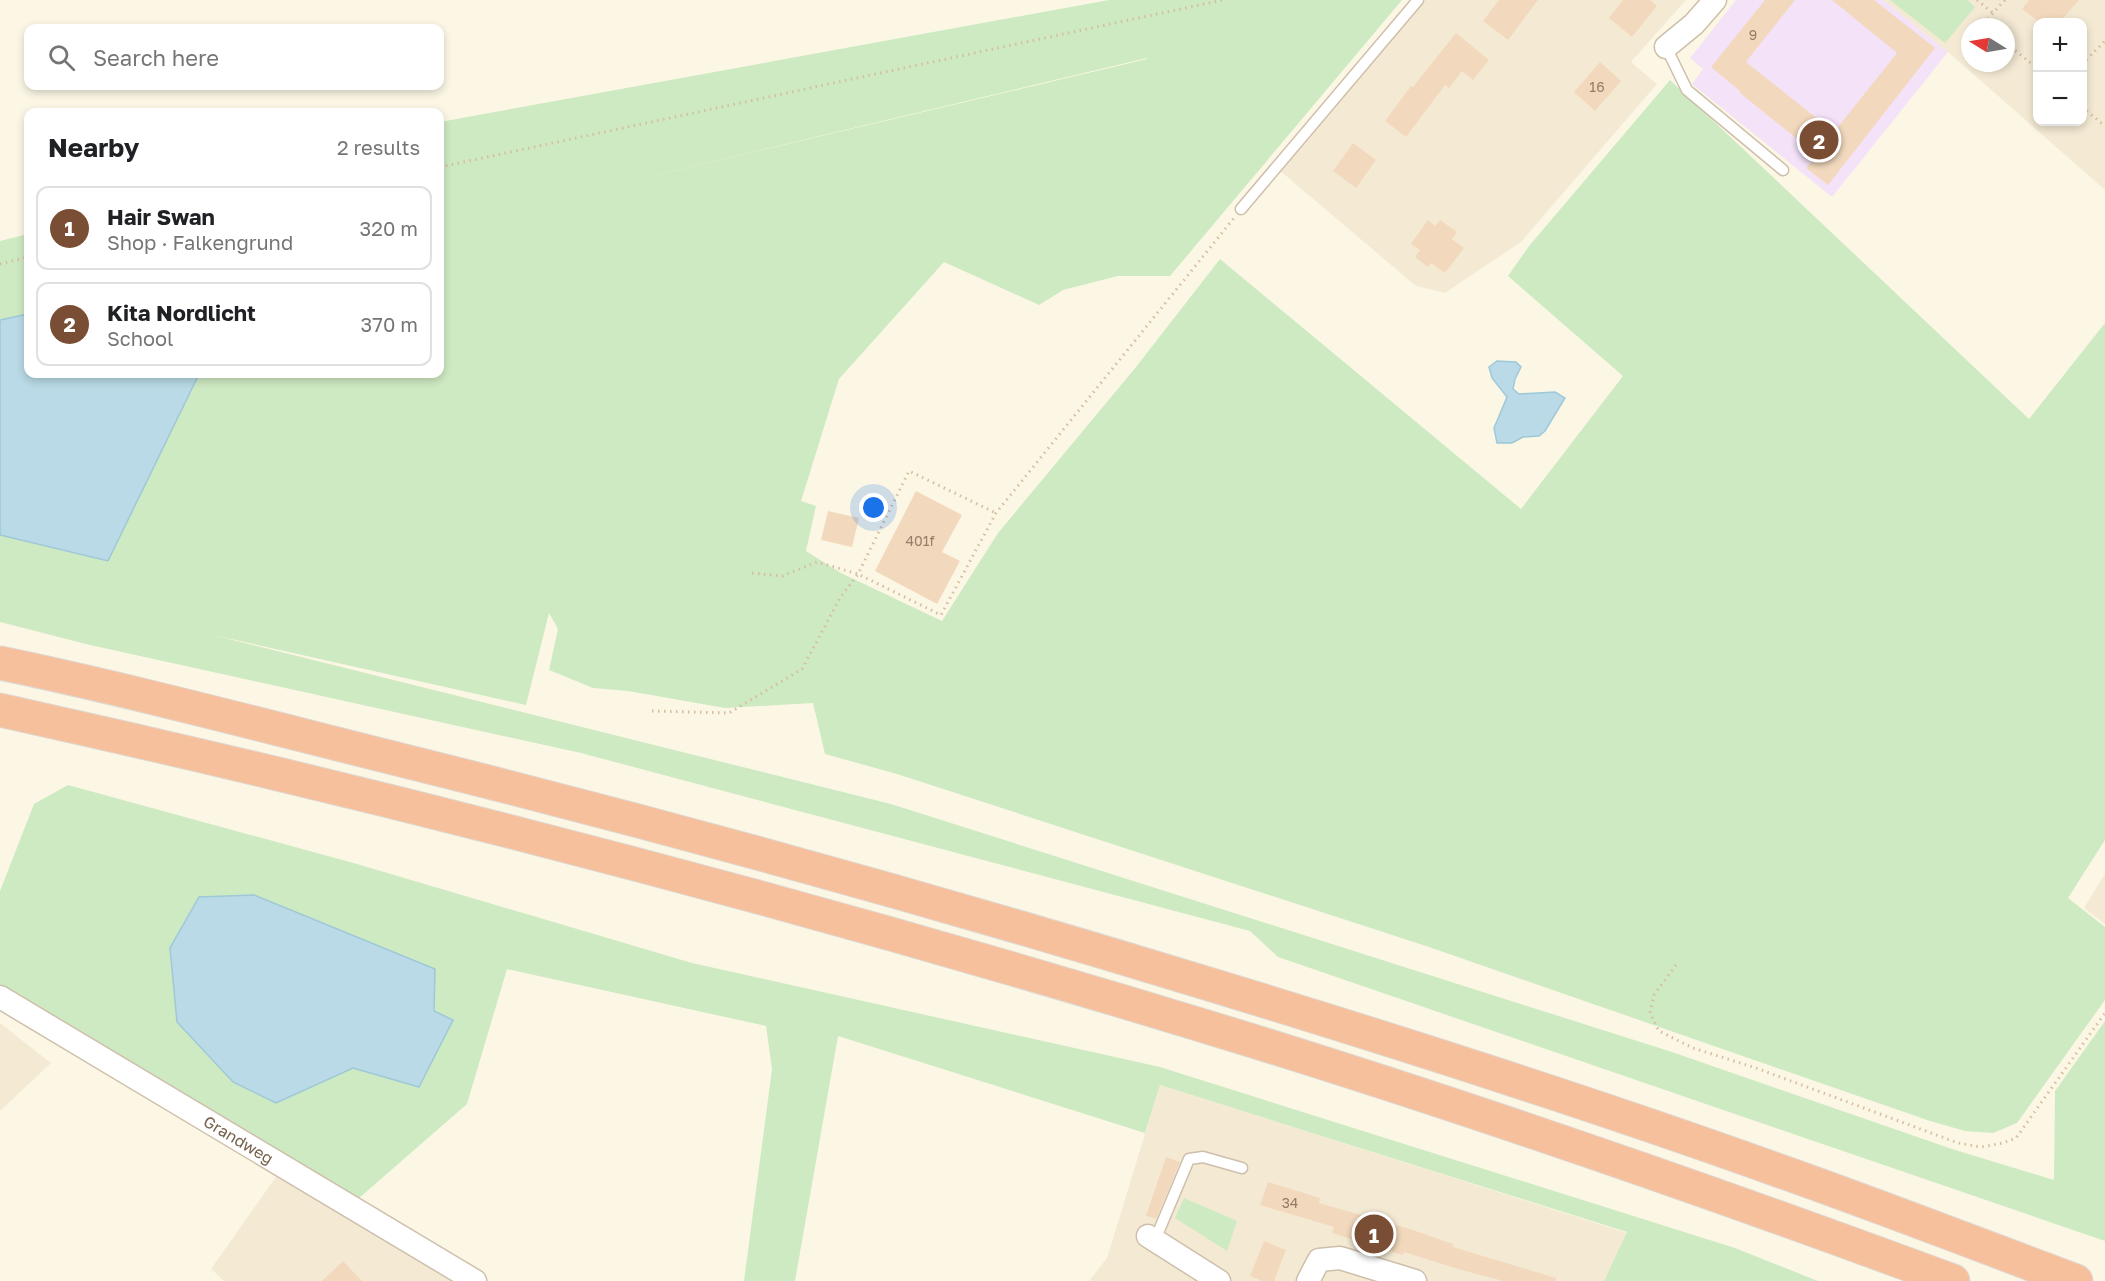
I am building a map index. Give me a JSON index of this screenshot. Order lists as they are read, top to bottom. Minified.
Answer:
{"streets":{"street":["Grandweg"]},"house_numbers":["9","16","401f","34"],"north":"left","page":{"map_buttons":["+","−"],"search":"Search here","heading":["Nearby","2 results"],"pins":["2","1"],"list":[{"mark":"1","name":"Hair Swan","note":"Shop · Falkengrund","value":"320 m"},{"mark":"2","name":"Kita Nordlicht","note":"School","value":"370 m"}]}}
